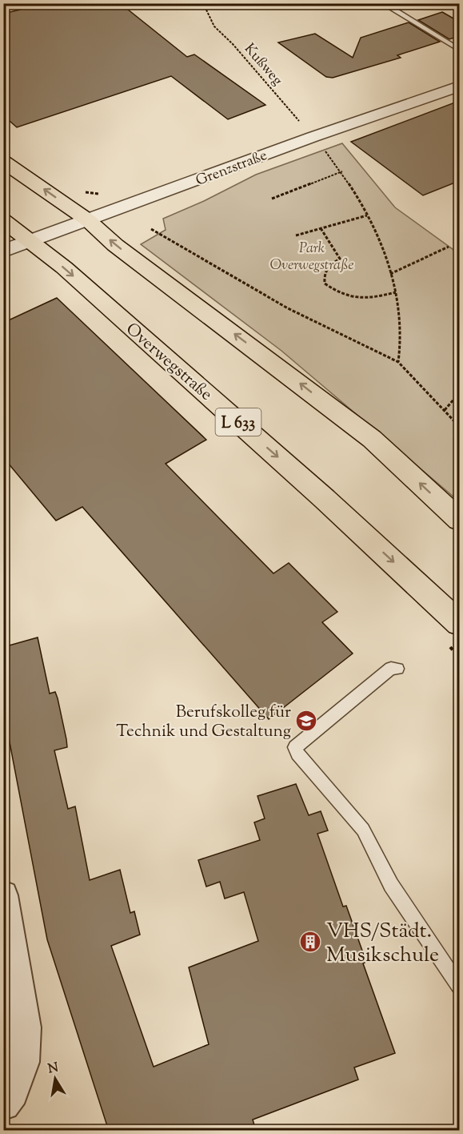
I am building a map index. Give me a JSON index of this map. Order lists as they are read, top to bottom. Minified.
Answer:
{"streets":{"main road":["Overwegstraße","L 633"],"street":["Grenzstraße"],"path":["Kußweg"]},"crossings":[["Kußweg","Grenzstraße"],["Grenzstraße","Overwegstraße"]],"parks":["Park Overwegstraße"],"places":{"school or university":["Berufskolleg für Technik und Gestaltung"],"building":["VHS/Städt. Musikschule"]},"north":"top"}
